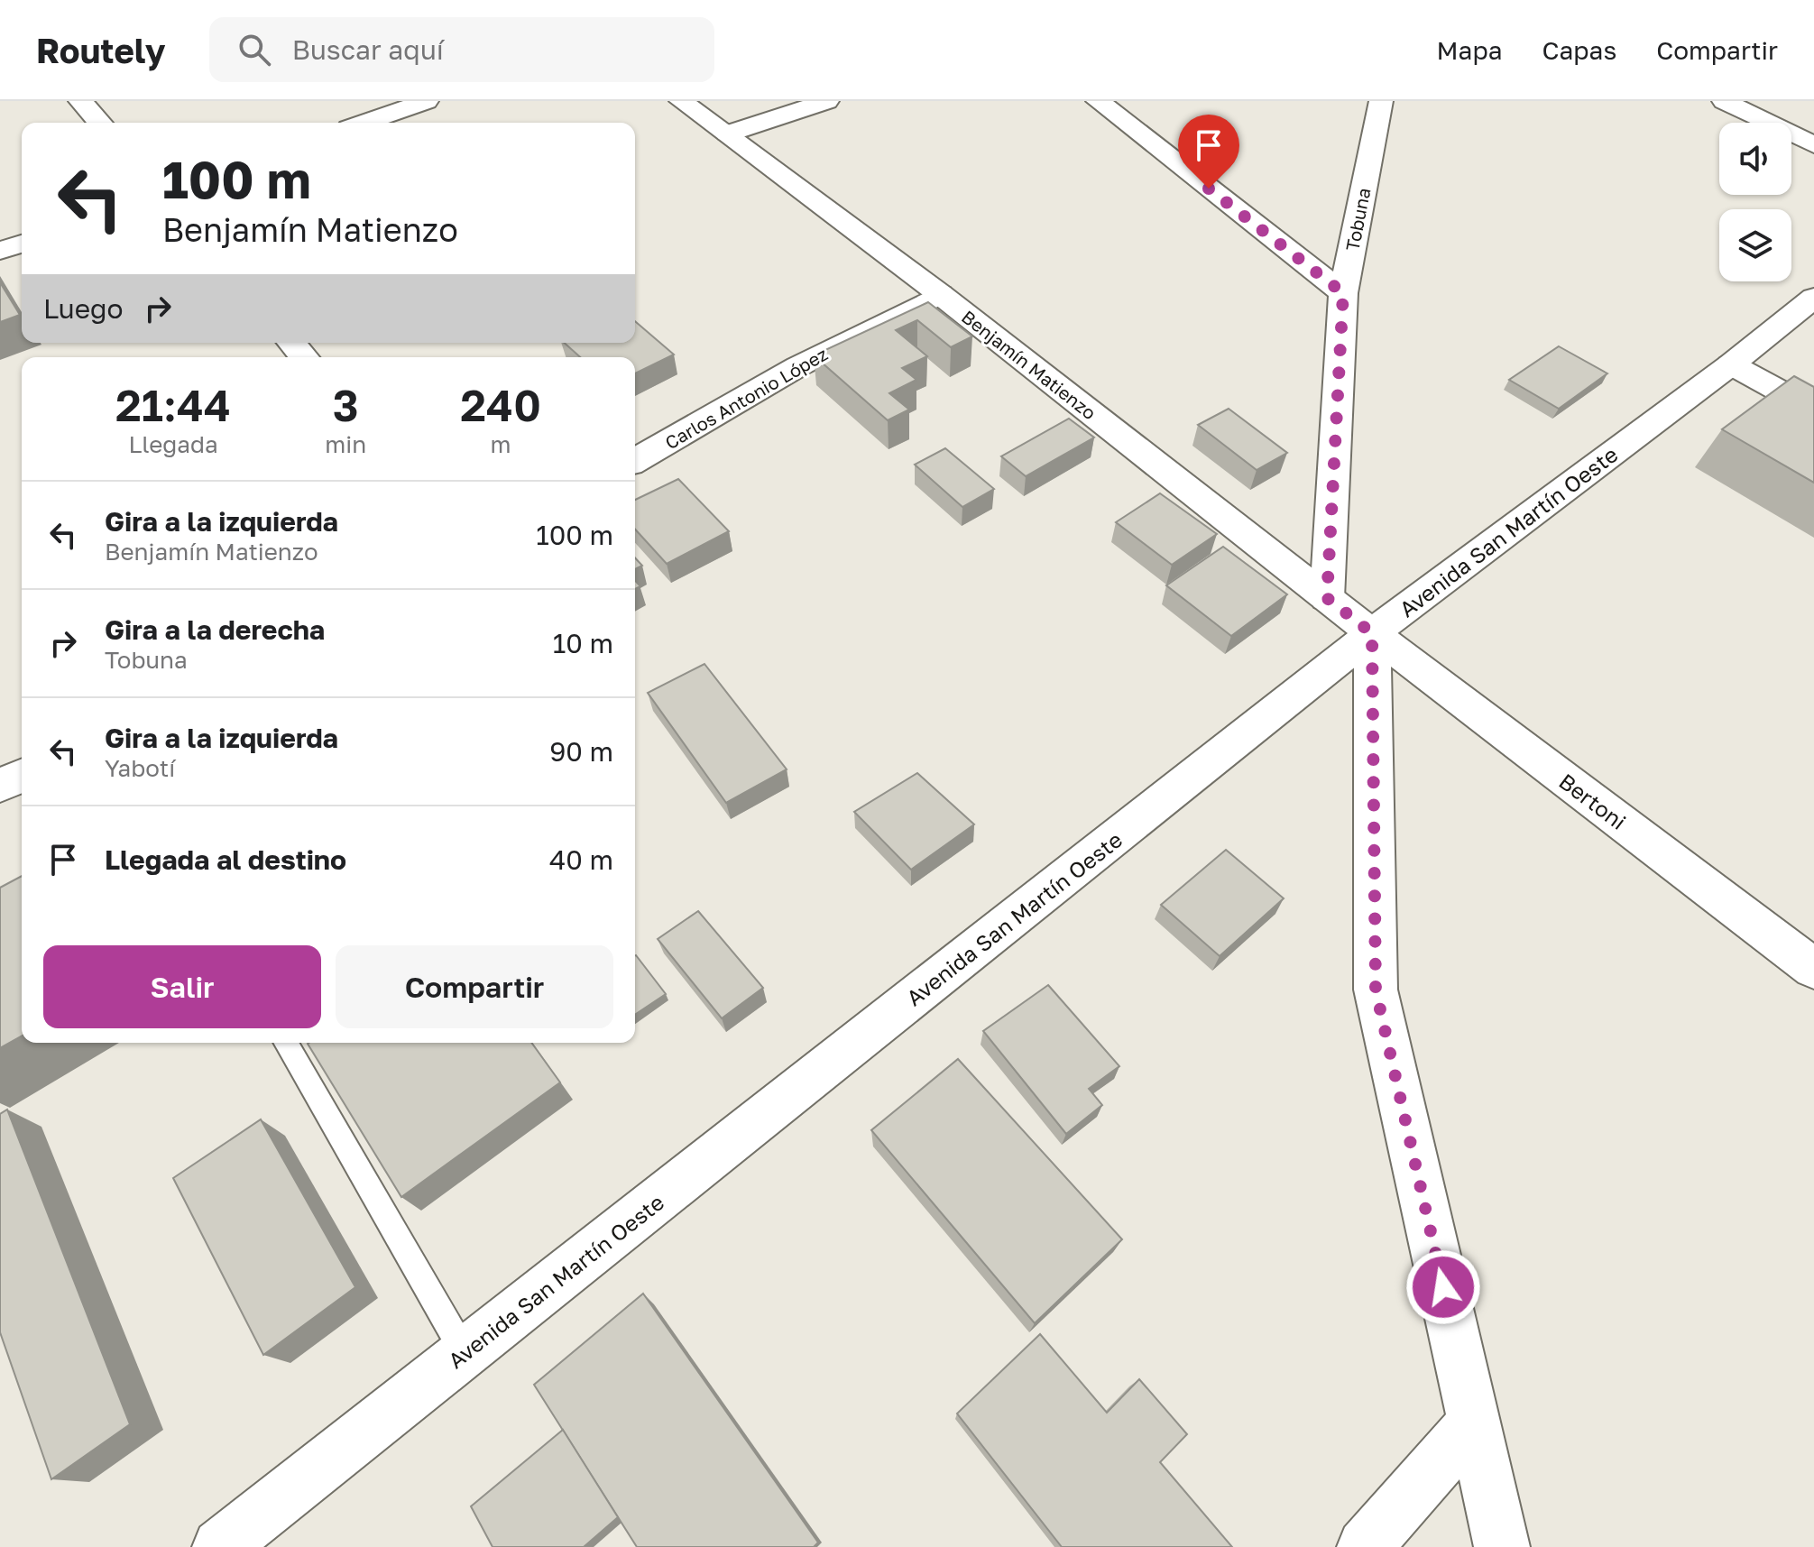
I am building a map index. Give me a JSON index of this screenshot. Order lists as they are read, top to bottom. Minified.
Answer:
{"streets":{"street":["Tobuna","Benjamín Matienzo","Carlos Antonio López","Avenida San Martín Oeste","Bertoni"]},"crossings":[["Tobuna","Benjamín Matienzo"],["Benjamín Matienzo","Carlos Antonio López"],["Benjamín Matienzo","Avenida San Martín Oeste"],["Benjamín Matienzo","Bertoni"],["Avenida San Martín Oeste","Bertoni"]],"page":{"header":"Routely","search":"Buscar aquí","nav":["Mapa","Capas","Compartir"],"turn":["100 m","Benjamín Matienzo"],"then":"Luego","eta":["21:44","Llegada","3","min","240","m"],"list":[{"name":"Gira a la izquierda","note":"Benjamín Matienzo","value":"100 m"},{"name":"Gira a la derecha","note":"Tobuna","value":"10 m"},{"name":"Gira a la izquierda","note":"Yabotí","value":"90 m"},{"name":"Llegada al destino","value":"40 m"}],"buttons":["Salir","Compartir"]}}
